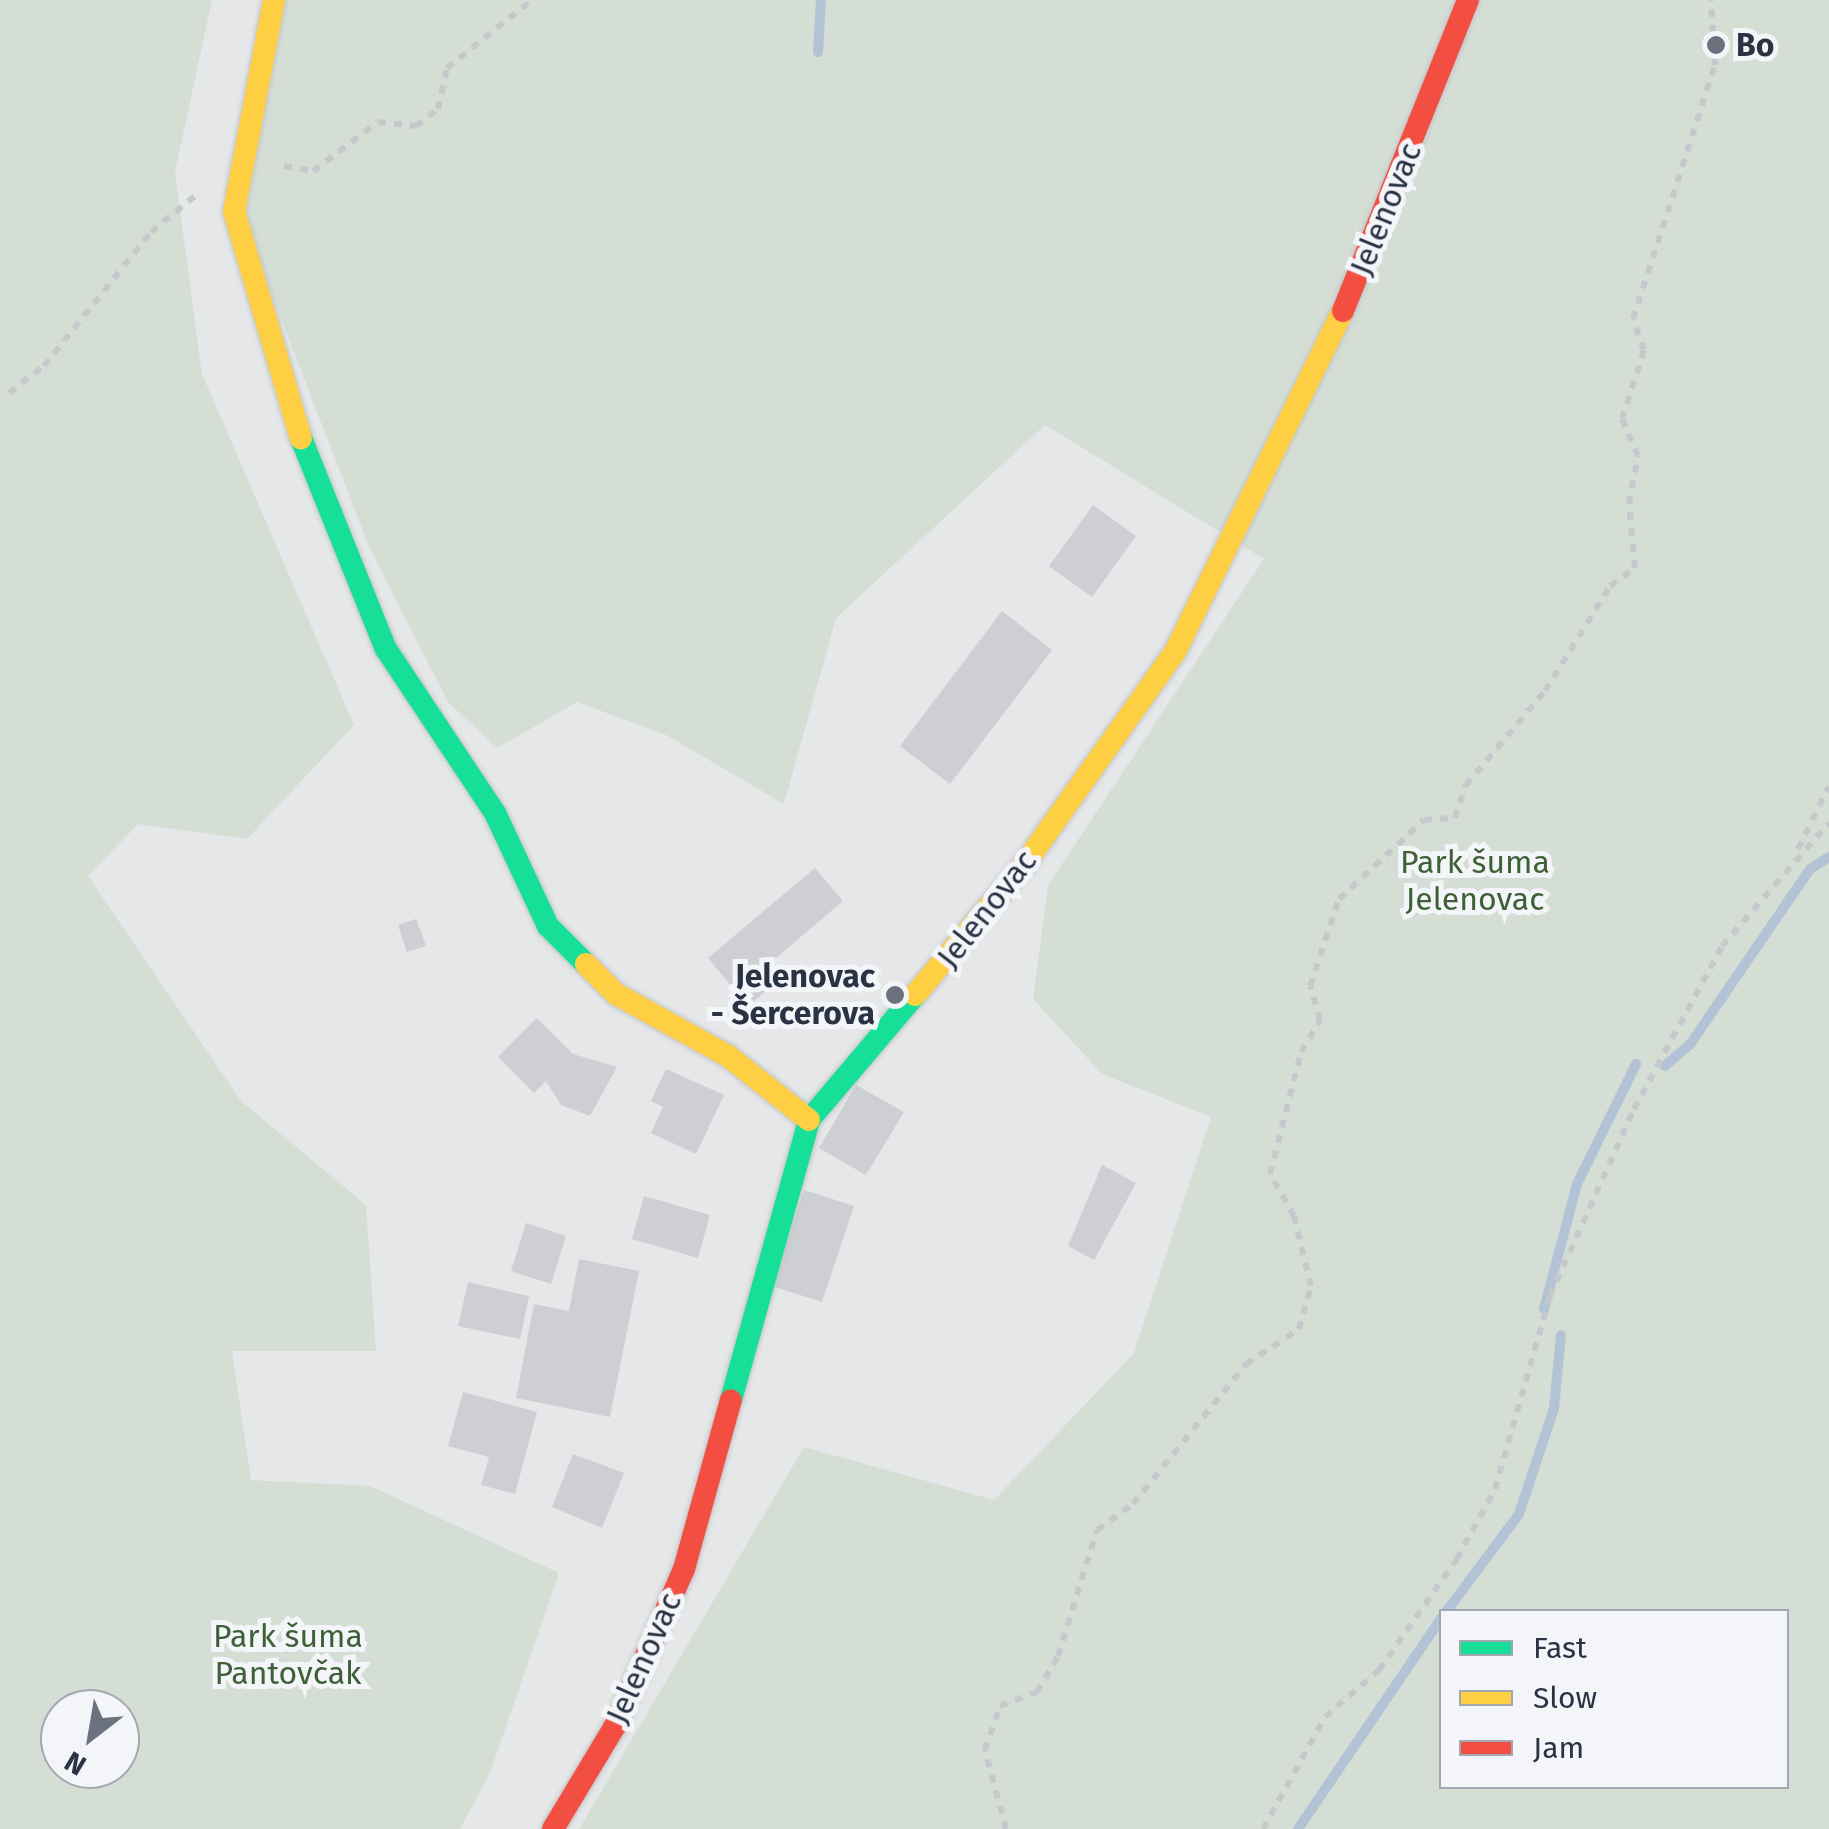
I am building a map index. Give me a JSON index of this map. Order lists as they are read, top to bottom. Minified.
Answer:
{"streets":{"street":["Jelenovac"]},"parks":["Park šuma Jelenovac","Park šuma Pantovčak"],"places":["Bo","Jelenovac - Šercerova"],"legend":["Fast","Slow","Jam"],"north":"bottom left"}
